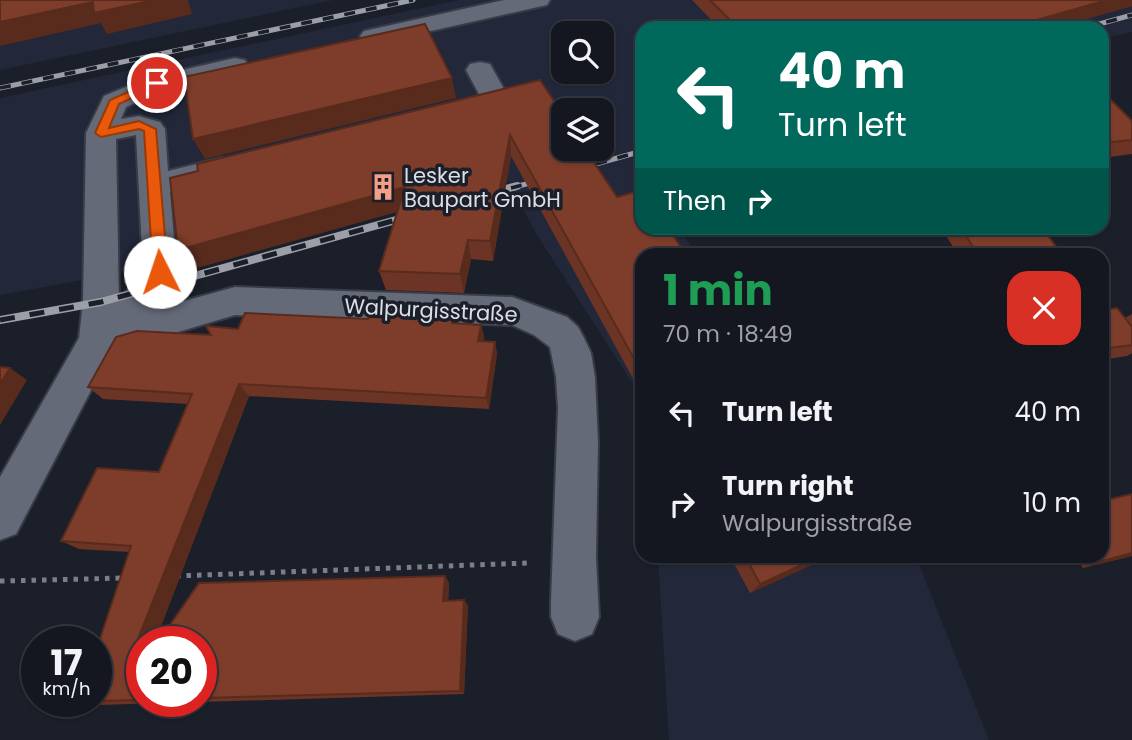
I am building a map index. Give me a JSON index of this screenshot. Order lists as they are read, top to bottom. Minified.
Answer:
{"streets":{"street":["Walpurgisstraße"]},"places":{"building":["Lesker Baupart GmbH"]},"page":{"turn":["40 m","Turn left"],"then":"Then","heading":["1 min","70 m · 18:49"],"list":[{"name":"Turn left","value":"40 m"},{"name":"Turn right","note":"Walpurgisstraße","value":"10 m"}],"speed":"17 km/h","limit":"20"}}
